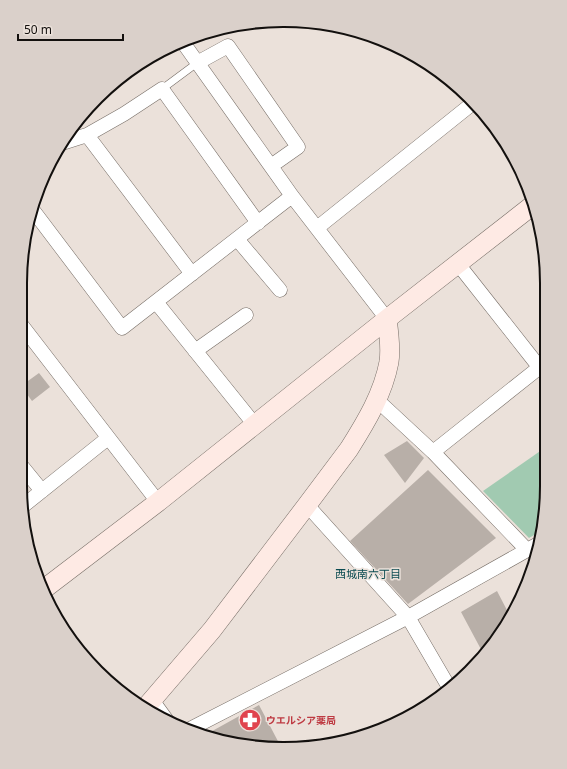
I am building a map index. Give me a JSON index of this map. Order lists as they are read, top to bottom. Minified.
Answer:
{"districts":["西城南六丁目"],"places":{"pharmacy":["ウエルシア薬局"]},"scale_bar":"50 m"}
